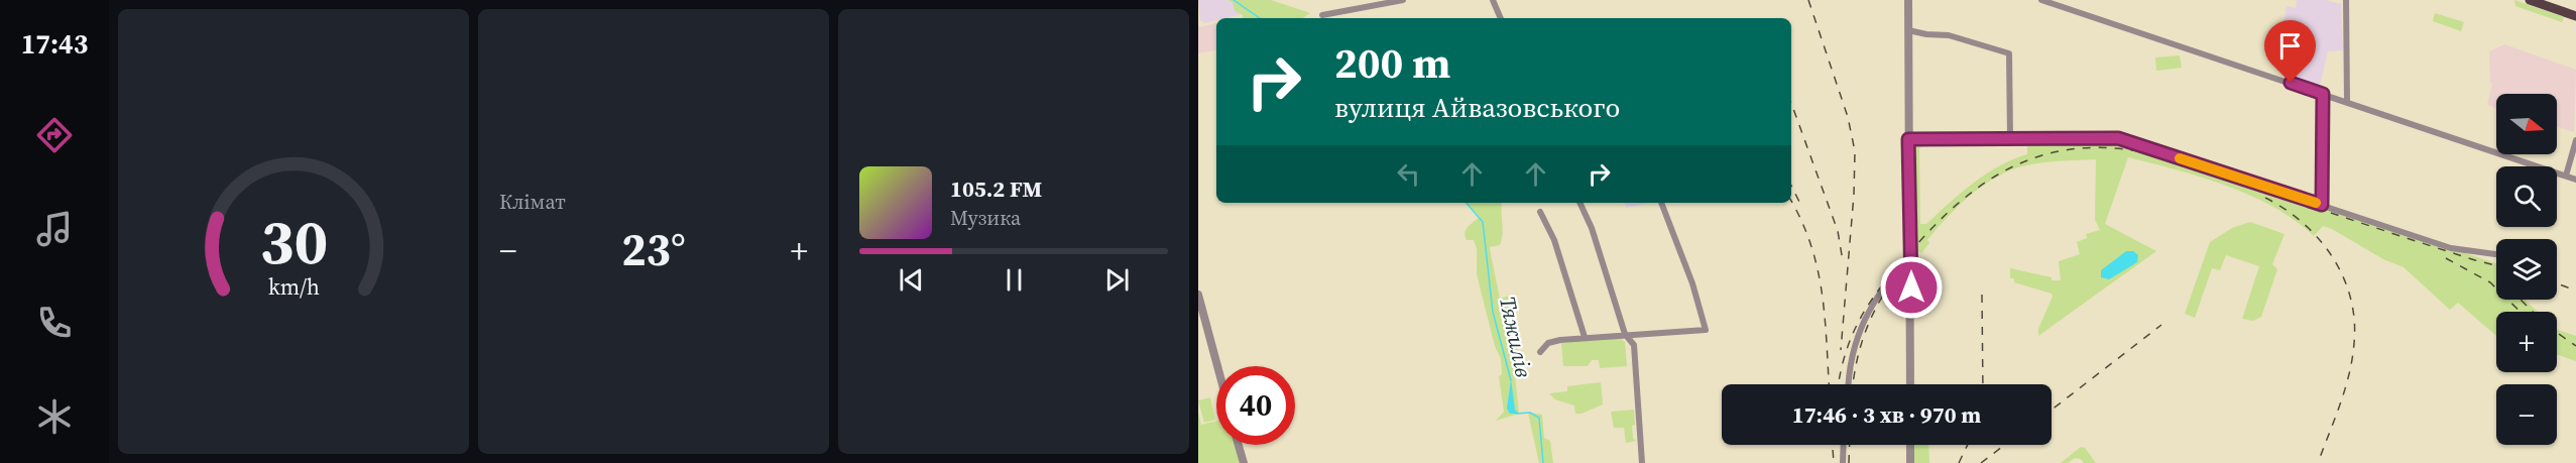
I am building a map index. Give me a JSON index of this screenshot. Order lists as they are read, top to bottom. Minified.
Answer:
{"water":["Тяжилів"],"north":"right","page":{"tabs":"17:43","tile":"Клімат","turn":["200 m","вулиця Айвазовського"],"map_buttons":["+","−"],"song":["105.2 FM","Музика"],"heat":["−","23°","+"],"limit":"40","trip":"17:46 · 3 хв · 970 m","gauge":["30","km/h"]}}
